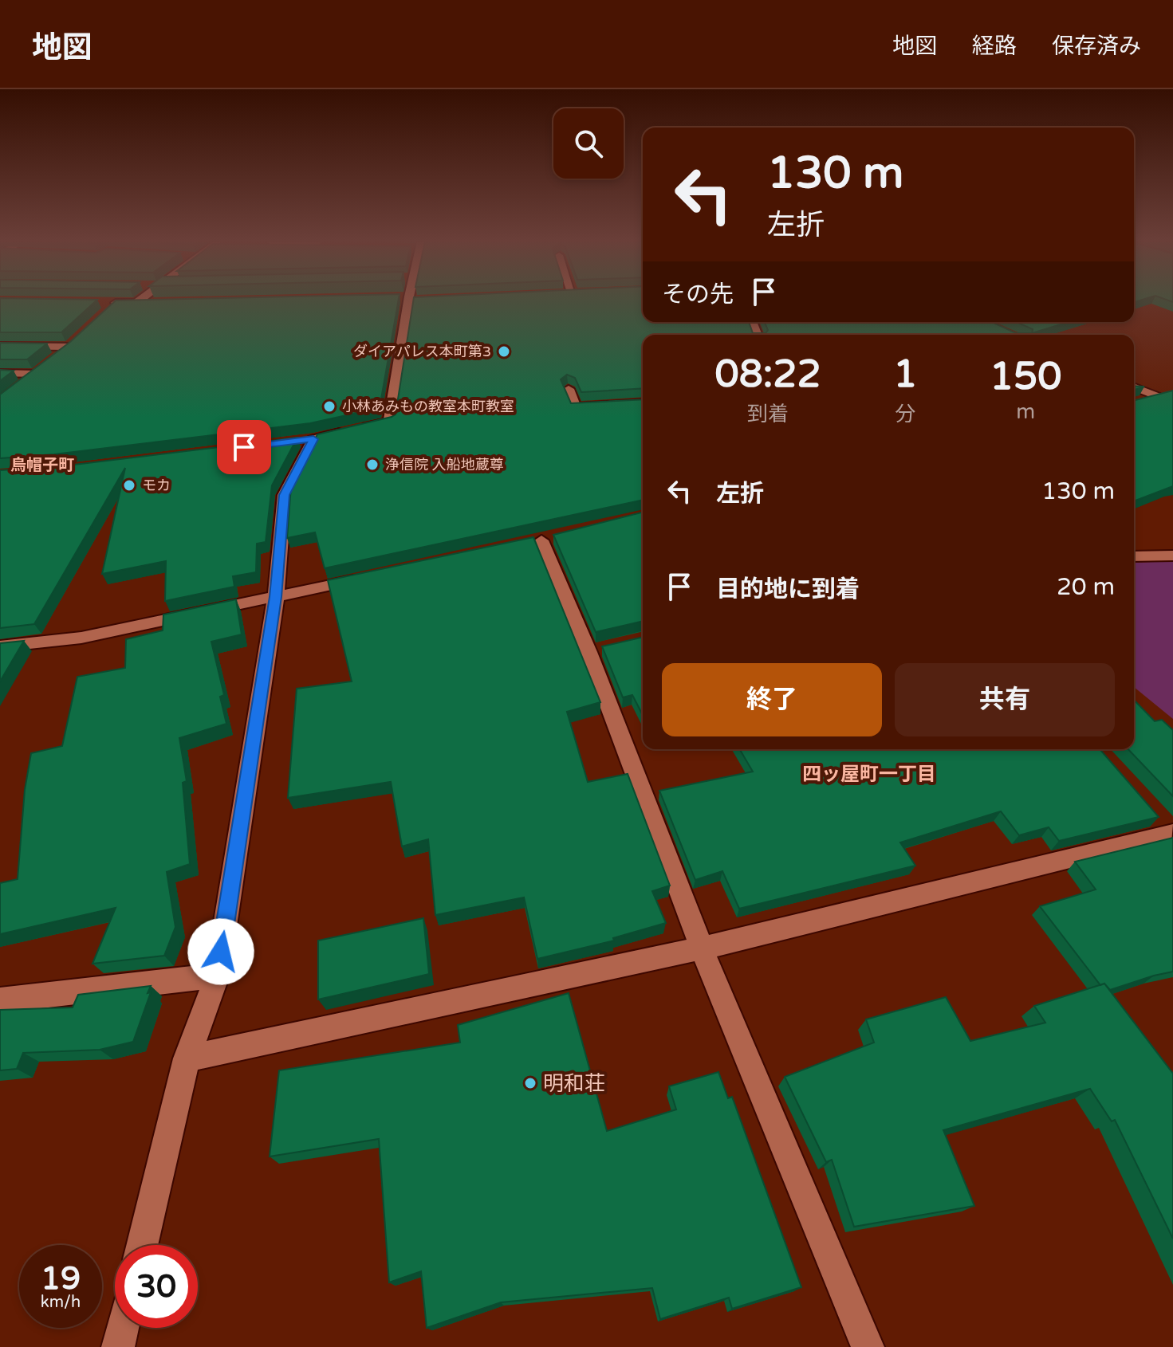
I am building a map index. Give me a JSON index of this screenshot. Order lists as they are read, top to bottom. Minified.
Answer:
{"districts":["烏帽子町","四ッ屋町一丁目"],"places":["ダイアパレス本町第3","小林あみもの教室本町教室","浄信院 入船地蔵尊","モカ","明和荘"],"page":{"header":"地図","nav":["地図","経路","保存済み"],"turn":["130 m","左折"],"then":"その先","eta":["08:22","到着","1","分","150","m"],"list":[{"name":"左折","value":"130 m"},{"name":"目的地に到着","value":"20 m"}],"buttons":["終了","共有"],"speed":"19 km/h","limit":"30"}}
